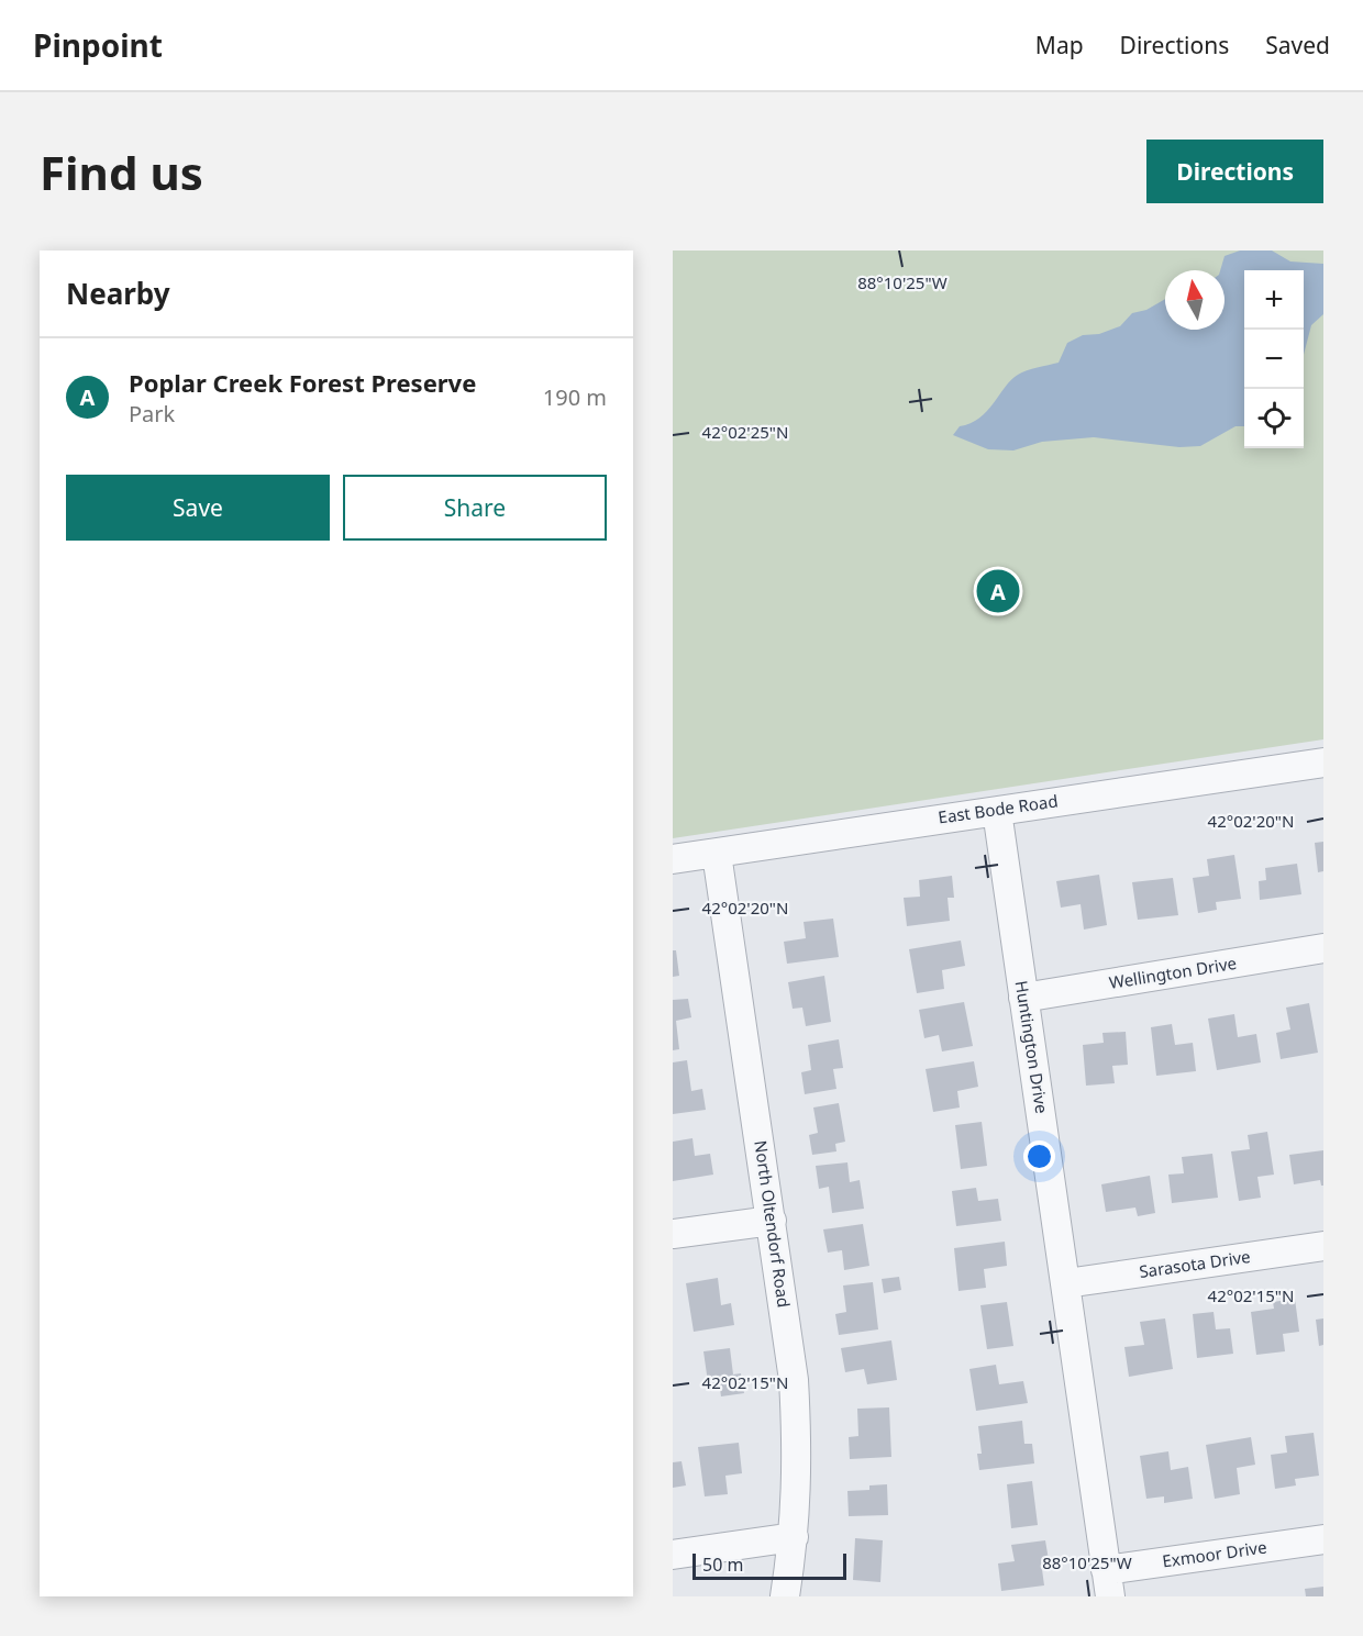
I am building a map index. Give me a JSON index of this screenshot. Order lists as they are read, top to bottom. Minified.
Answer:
{"streets":{"street":["East Bode Road","Wellington Drive","Huntington Drive","North Oltendorf Road","Sarasota Drive","Exmoor Drive"]},"crossings":[["East Bode Road","Huntington Drive"],["East Bode Road","North Oltendorf Road"],["Wellington Drive","Huntington Drive"],["Huntington Drive","Sarasota Drive"],["Huntington Drive","Exmoor Drive"]],"scale_bar":"50 m","north":"top","page":{"header":"Pinpoint","nav":["Map","Directions","Saved"],"buttons":["Directions",["Save","Share"]],"title":"Find us","heading":"Nearby","map_buttons":["+","−"],"list":[{"mark":"A","name":"Poplar Creek Forest Preserve","note":"Park","value":"190 m"}],"pins":"A","scale":"50 m"},"coordinates":["88°10'25\"W","42°02'25\"N","42°02'20\"N","42°02'15\"N"]}
